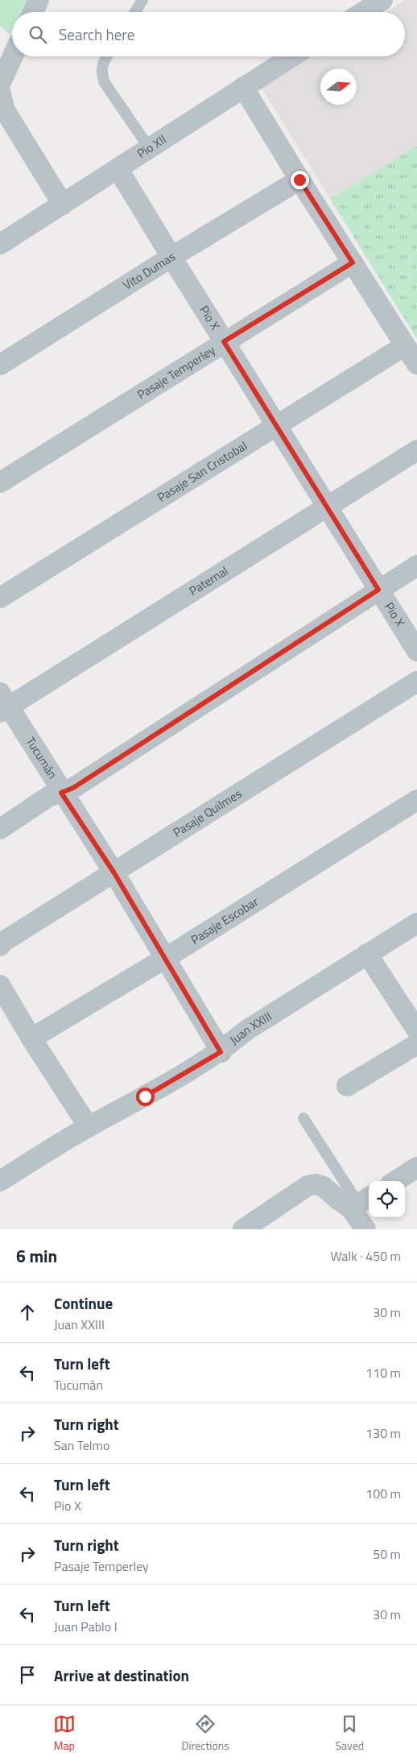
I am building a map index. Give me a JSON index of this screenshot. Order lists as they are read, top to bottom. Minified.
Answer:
{"streets":{"street":["Pio XII","Vito Dumas","Pio X","Pasaje Temperley","Pasaje San Cristobal","Paternal","Tucumán","Pasaje Quilmes","Pasaje Escobar","Juan XXIII"]},"crossings":[["Pio XII","Pio X"],["Vito Dumas","Pio X"],["Pio X","Pasaje Temperley"],["Pio X","Pasaje San Cristobal"],["Pio X","Paternal"],["Paternal","Tucumán"],["Tucumán","Pasaje Quilmes"],["Tucumán","Pasaje Escobar"],["Tucumán","Juan XXIII"]],"north":"right","page":{"search":"Search here","heading":["6 min","Walk · 450 m"],"list":[["Continue","Juan XXIII","30 m"],["Turn left","Tucumán","110 m"],["Turn right","San Telmo","130 m"],["Turn left","Pio X","100 m"],["Turn right","Pasaje Temperley","50 m"],["Turn left","Juan Pablo I","30 m"],"Arrive at destination"],"nav":["Map","Directions","Saved"]}}
